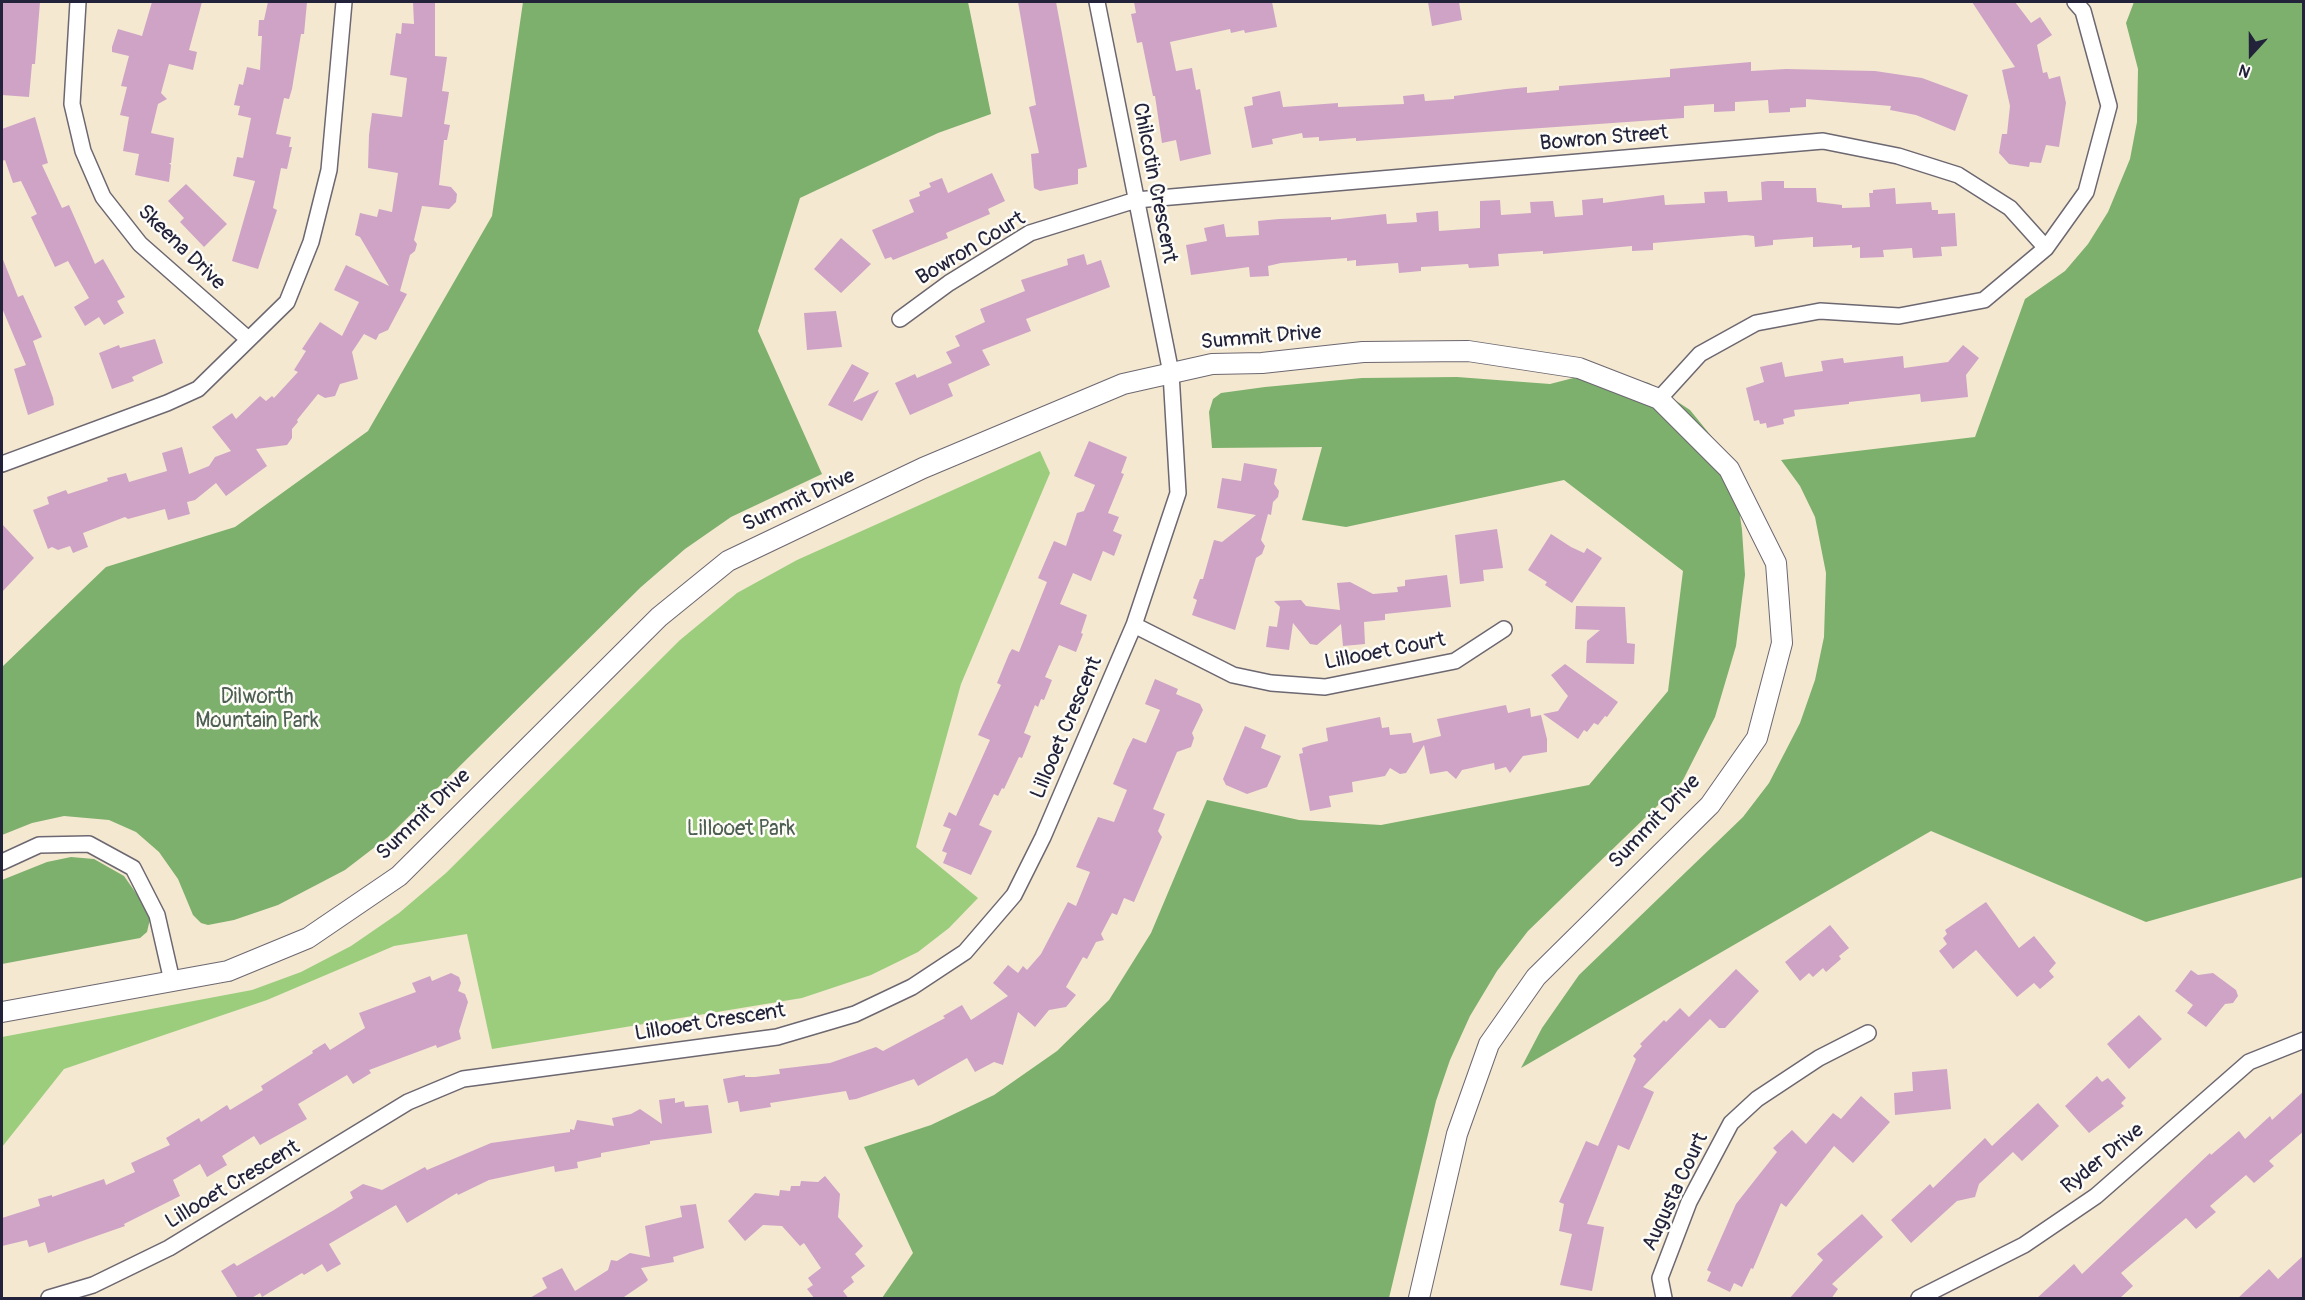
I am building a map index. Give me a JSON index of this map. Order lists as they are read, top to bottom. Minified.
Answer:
{"streets":{"street":["Bowron Street","Chilcotin Crescent","Skeena Drive","Bowron Court","Summit Drive","Lillooet Court","Lillooet Crescent","Ryder Drive","Augusta Court"]},"crossings":[["Bowron Street","Chilcotin Crescent"],["Bowron Street","Bowron Court"],["Chilcotin Crescent","Bowron Court"],["Chilcotin Crescent","Summit Drive"],["Chilcotin Crescent","Lillooet Crescent"],["Summit Drive","Lillooet Crescent"],["Lillooet Court","Lillooet Crescent"]],"parks":["Dilworth Mountain Park","Lillooet Park"],"north":"bottom"}
